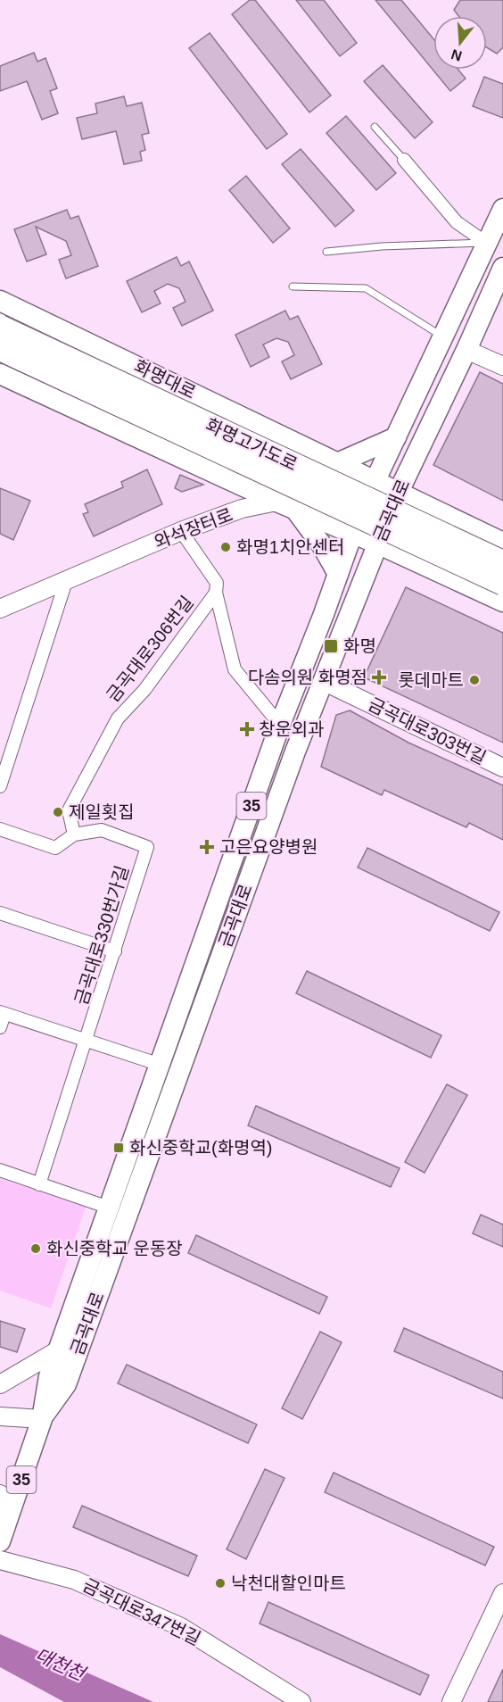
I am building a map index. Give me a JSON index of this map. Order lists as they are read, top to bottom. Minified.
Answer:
{"streets":{"highway":["화명고가도로"],"main road":["화명대로","금곡대로","와석장터로","금곡대로303번길","35","금곡대로347번길"],"street":["금곡대로306번길","금곡대로330번가길"]},"crossings":[["화명대로","금곡대로"],["화명대로","와석장터로"],["금곡대로","와석장터로"],["금곡대로","금곡대로306번길"],["금곡대로","금곡대로303번길"],["금곡대로306번길","금곡대로330번가길"]],"water":["대천천"],"places":{"other":["화명1치안센터","롯데마트","제일횟집","화신중학교 운동장","낙천대할인마트"],"transit":["화명","화신중학교(화명역)"],"health":["다솜의원 화명점","창운외과","고은요양병원"]},"north":"bottom"}
